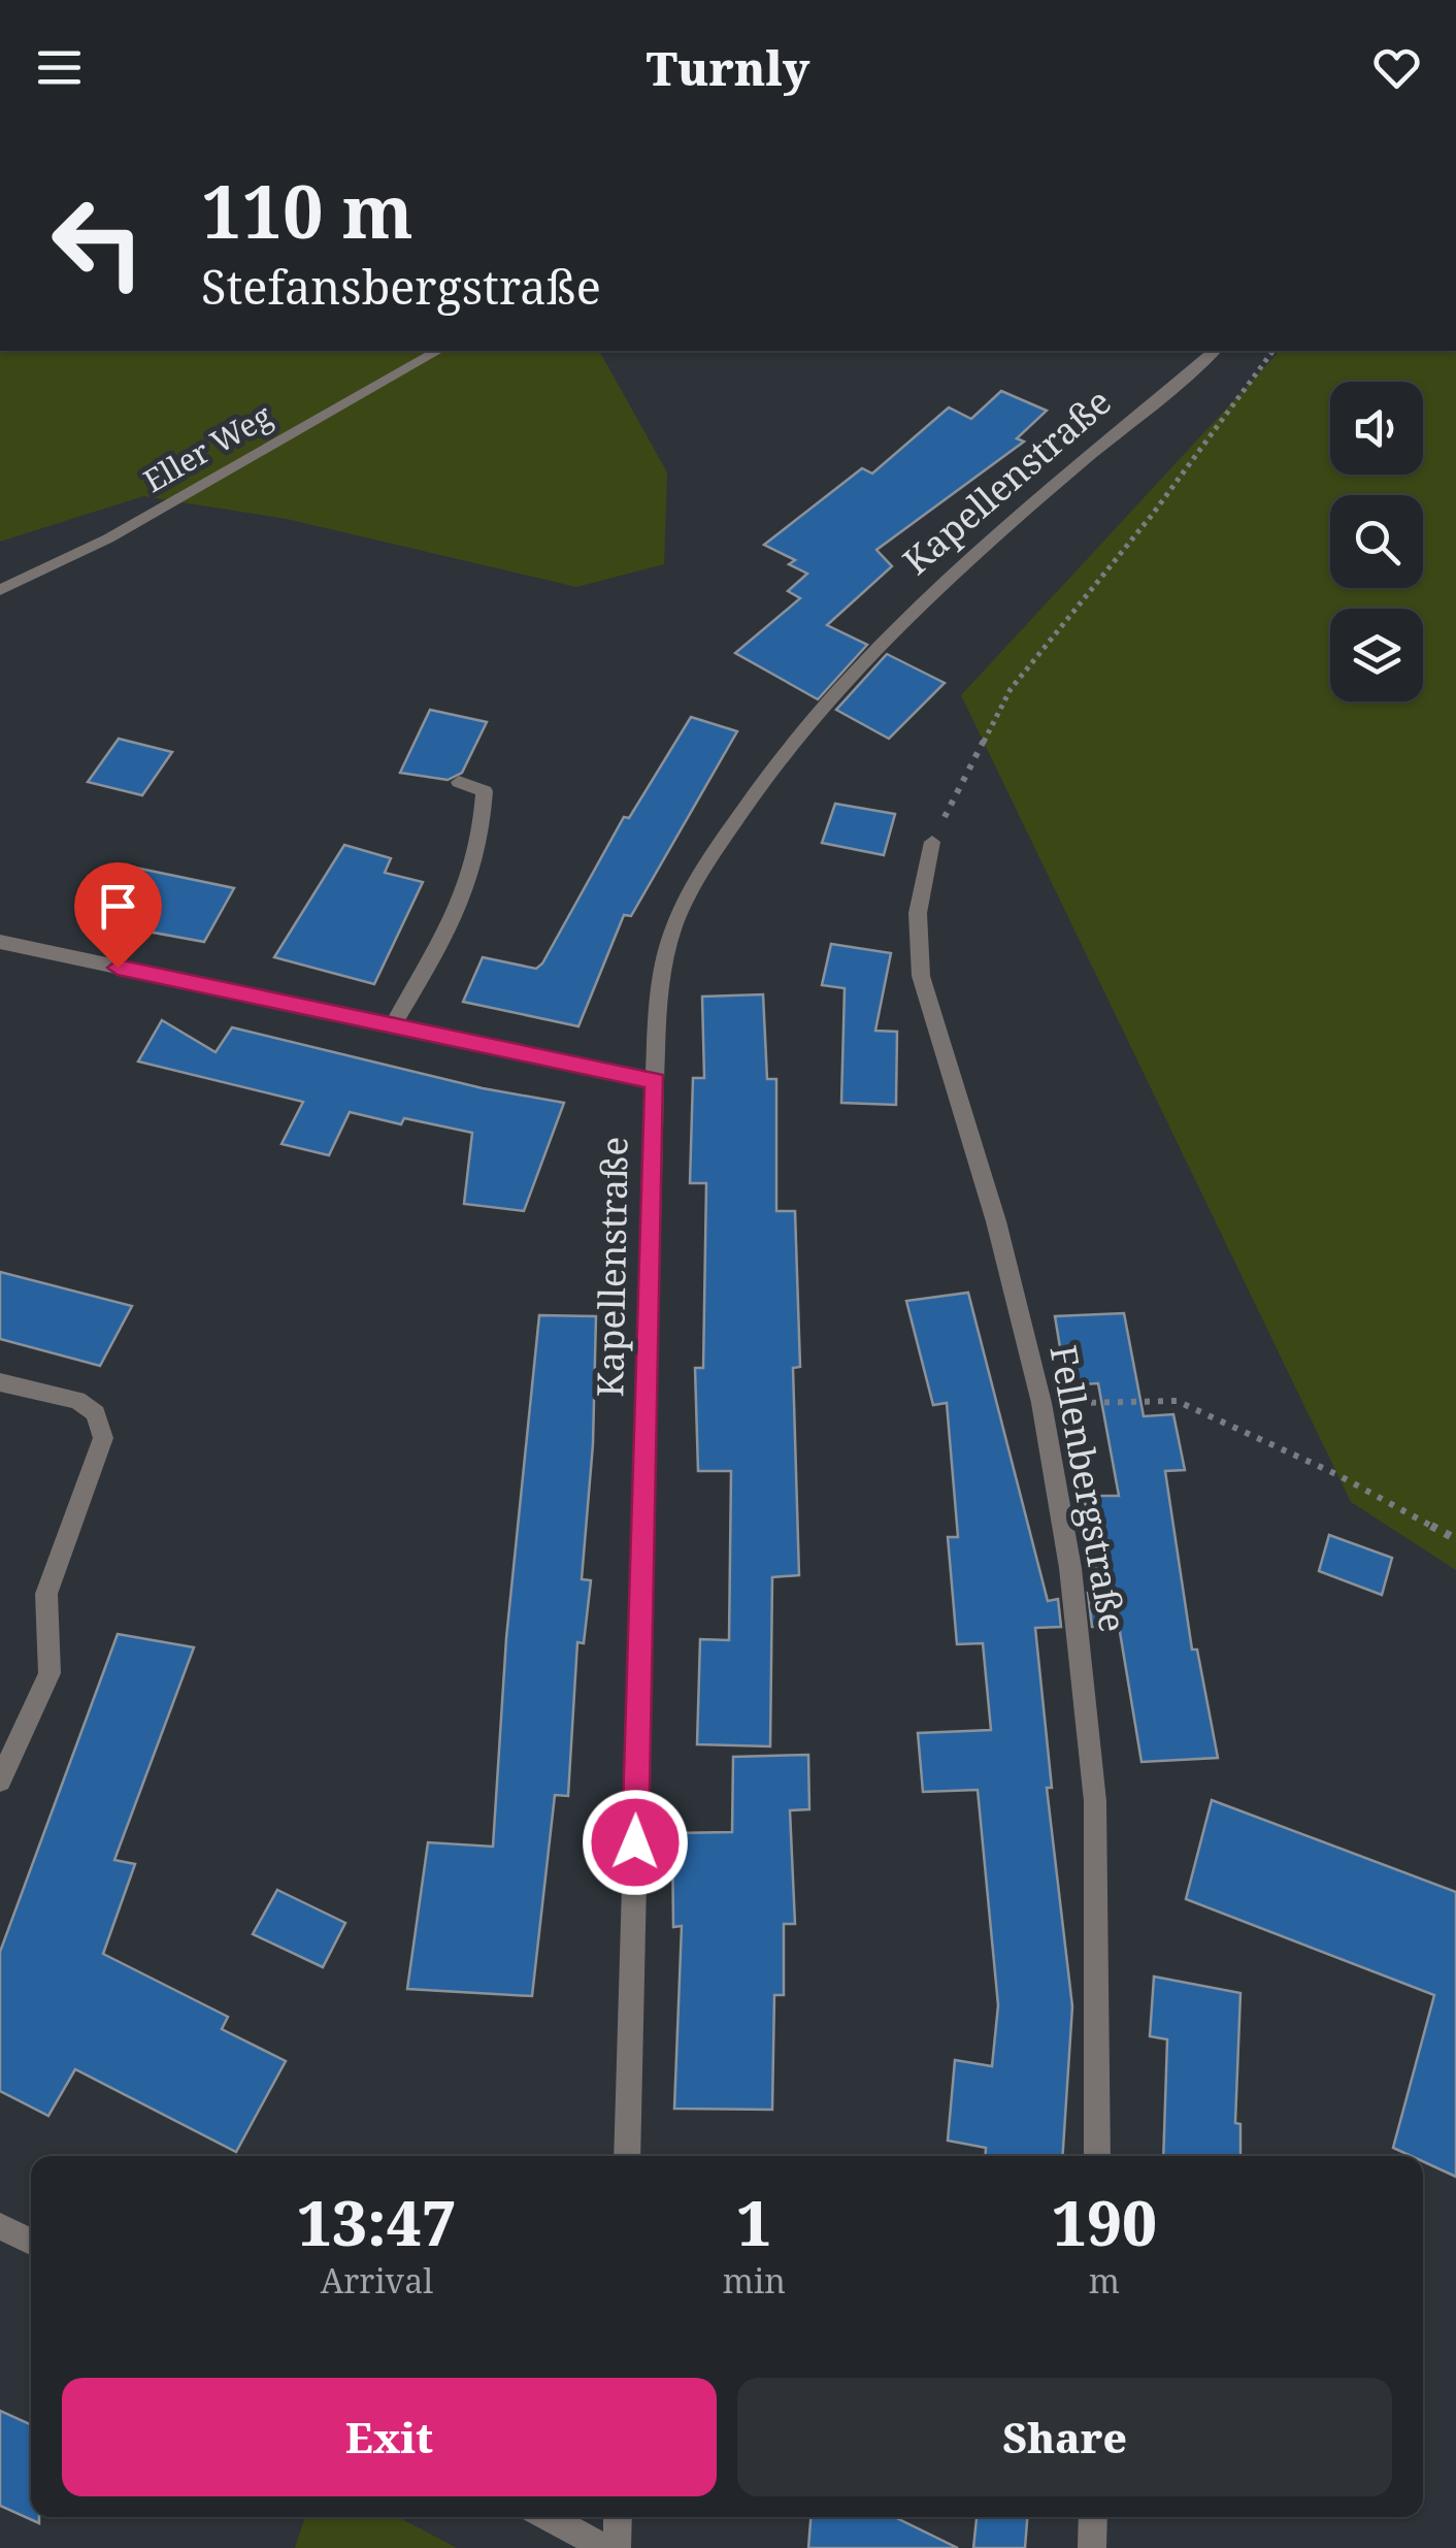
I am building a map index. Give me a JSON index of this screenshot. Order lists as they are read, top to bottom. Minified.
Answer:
{"streets":{"street":["Eller Weg","Kapellenstraße","Fellenbergstraße"]},"page":{"header":"Turnly","turn":["110 m","Stefansbergstraße"],"eta":["13:47","Arrival","1","min","190","m"],"buttons":["Exit","Share"]}}
